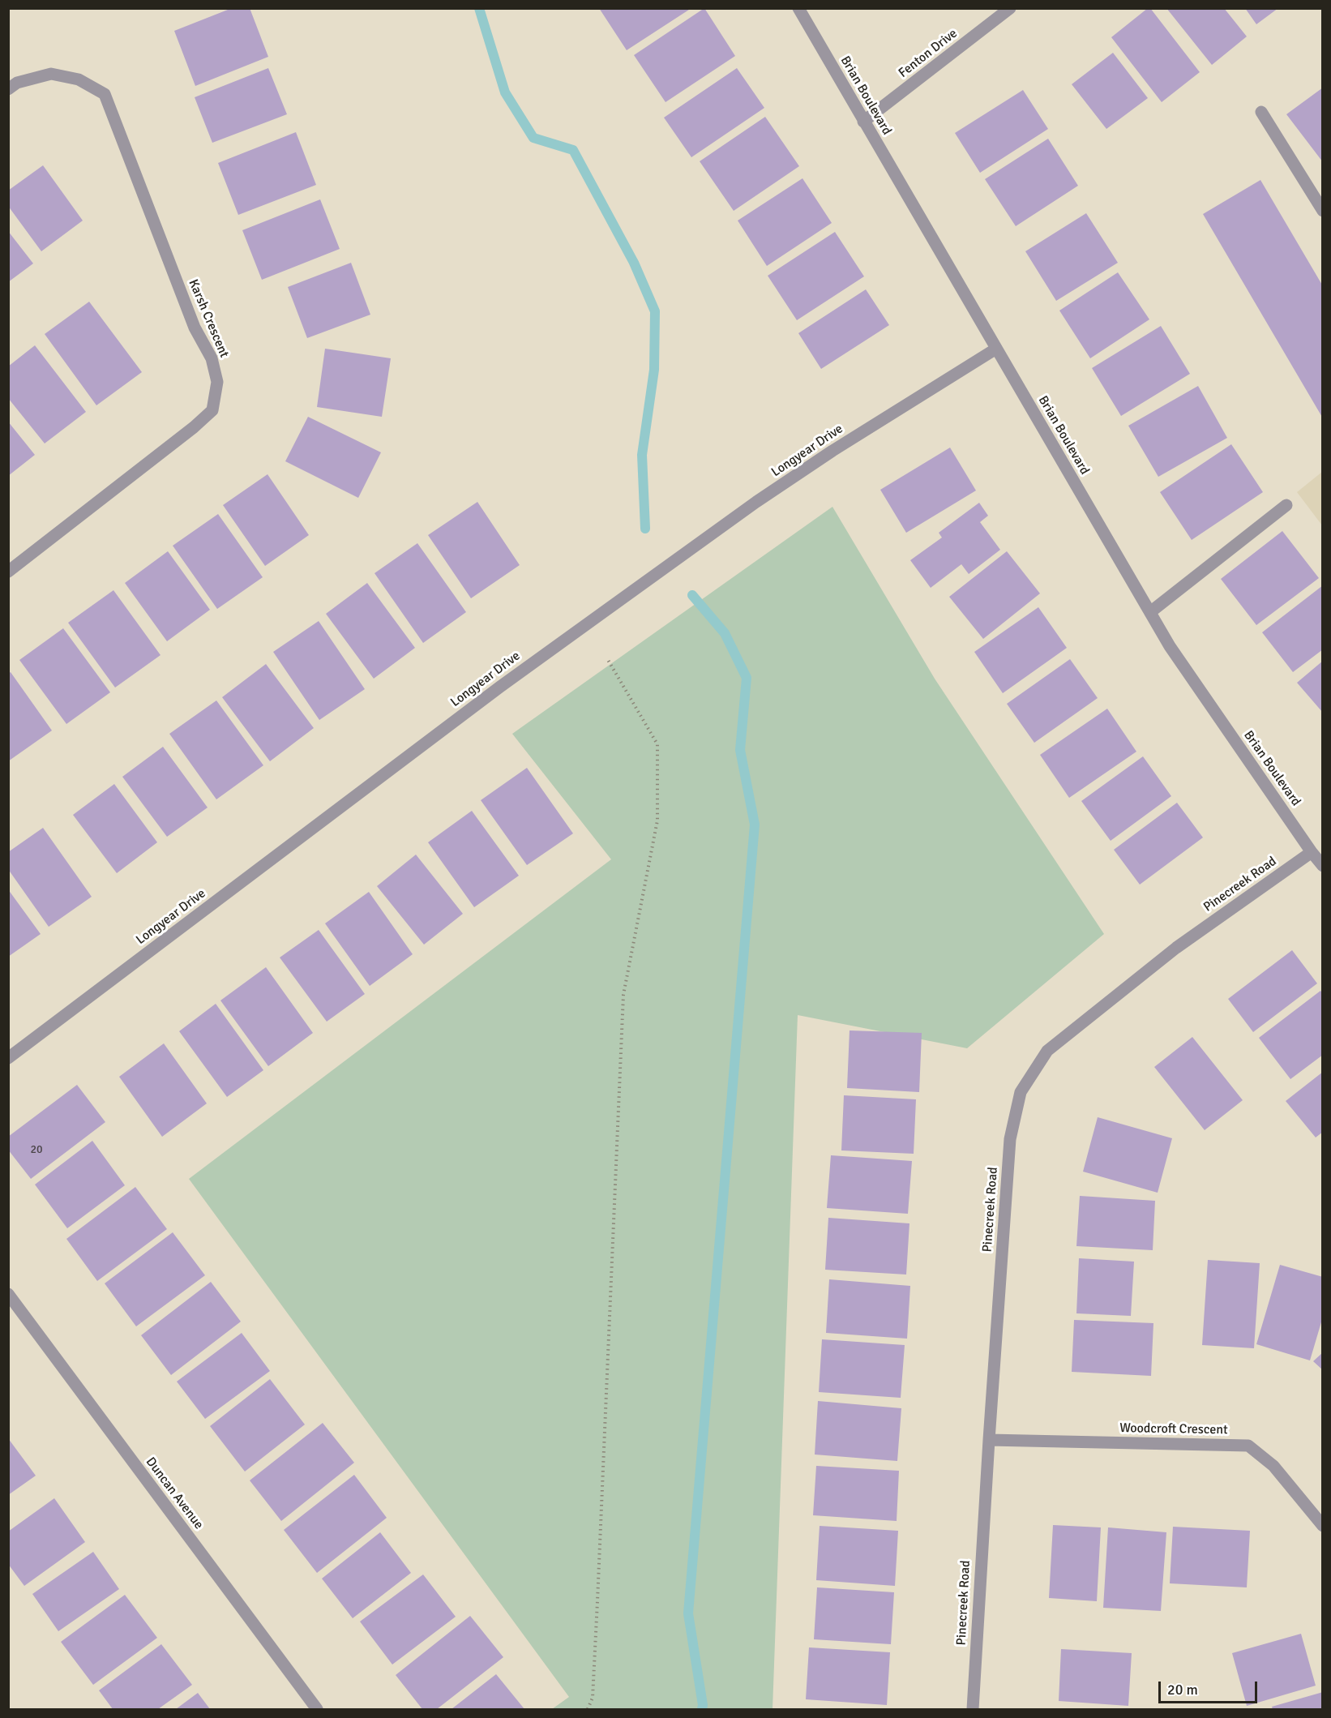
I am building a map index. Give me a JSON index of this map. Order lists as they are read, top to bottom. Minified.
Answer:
{"streets":{"street":["Fenton Drive","Brian Boulevard","Karsh Crescent","Longyear Drive","Pinecreek Road","Woodcroft Crescent","Duncan Avenue"]},"crossings":[["Fenton Drive","Brian Boulevard"],["Brian Boulevard","Longyear Drive"],["Brian Boulevard","Pinecreek Road"],["Pinecreek Road","Woodcroft Crescent"]],"house_numbers":["20"],"scale_bar":"20 m"}
